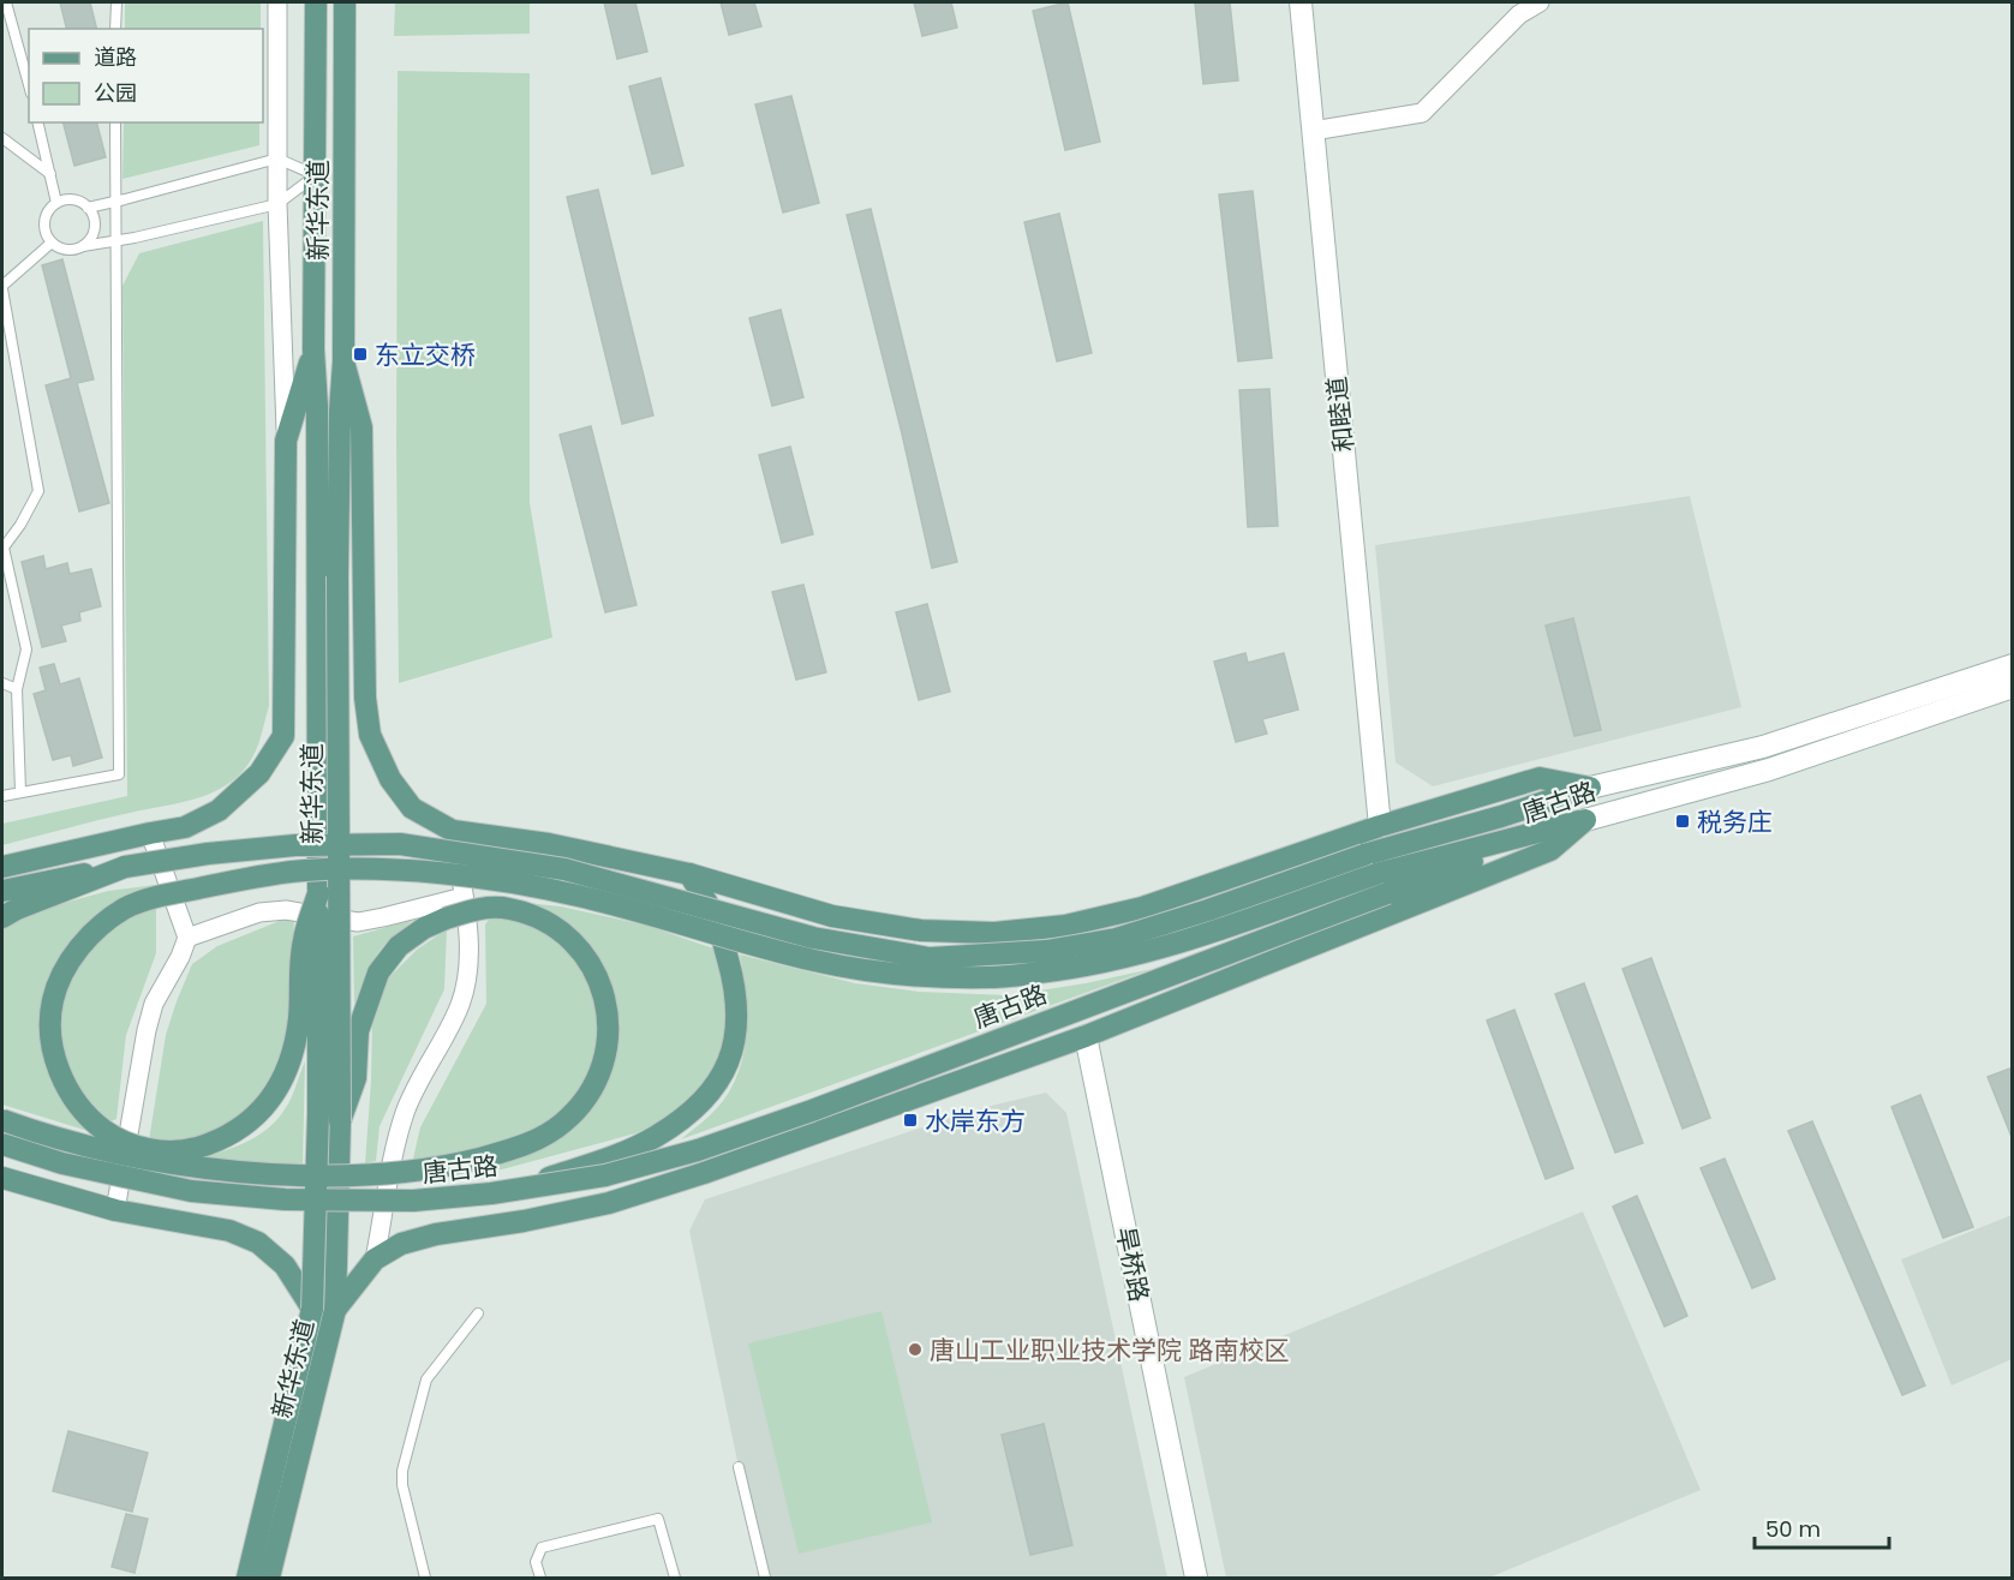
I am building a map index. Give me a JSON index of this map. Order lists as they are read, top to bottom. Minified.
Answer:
{"streets":{"main road":["新华东道","唐古路"],"street":["和睦道","旱桥路"]},"places":{"transit":["东立交桥","税务庄","水岸东方"],"other":["唐山工业职业技术学院 路南校区"]},"legend":["道路","公园"],"scale_bar":"50 m"}
